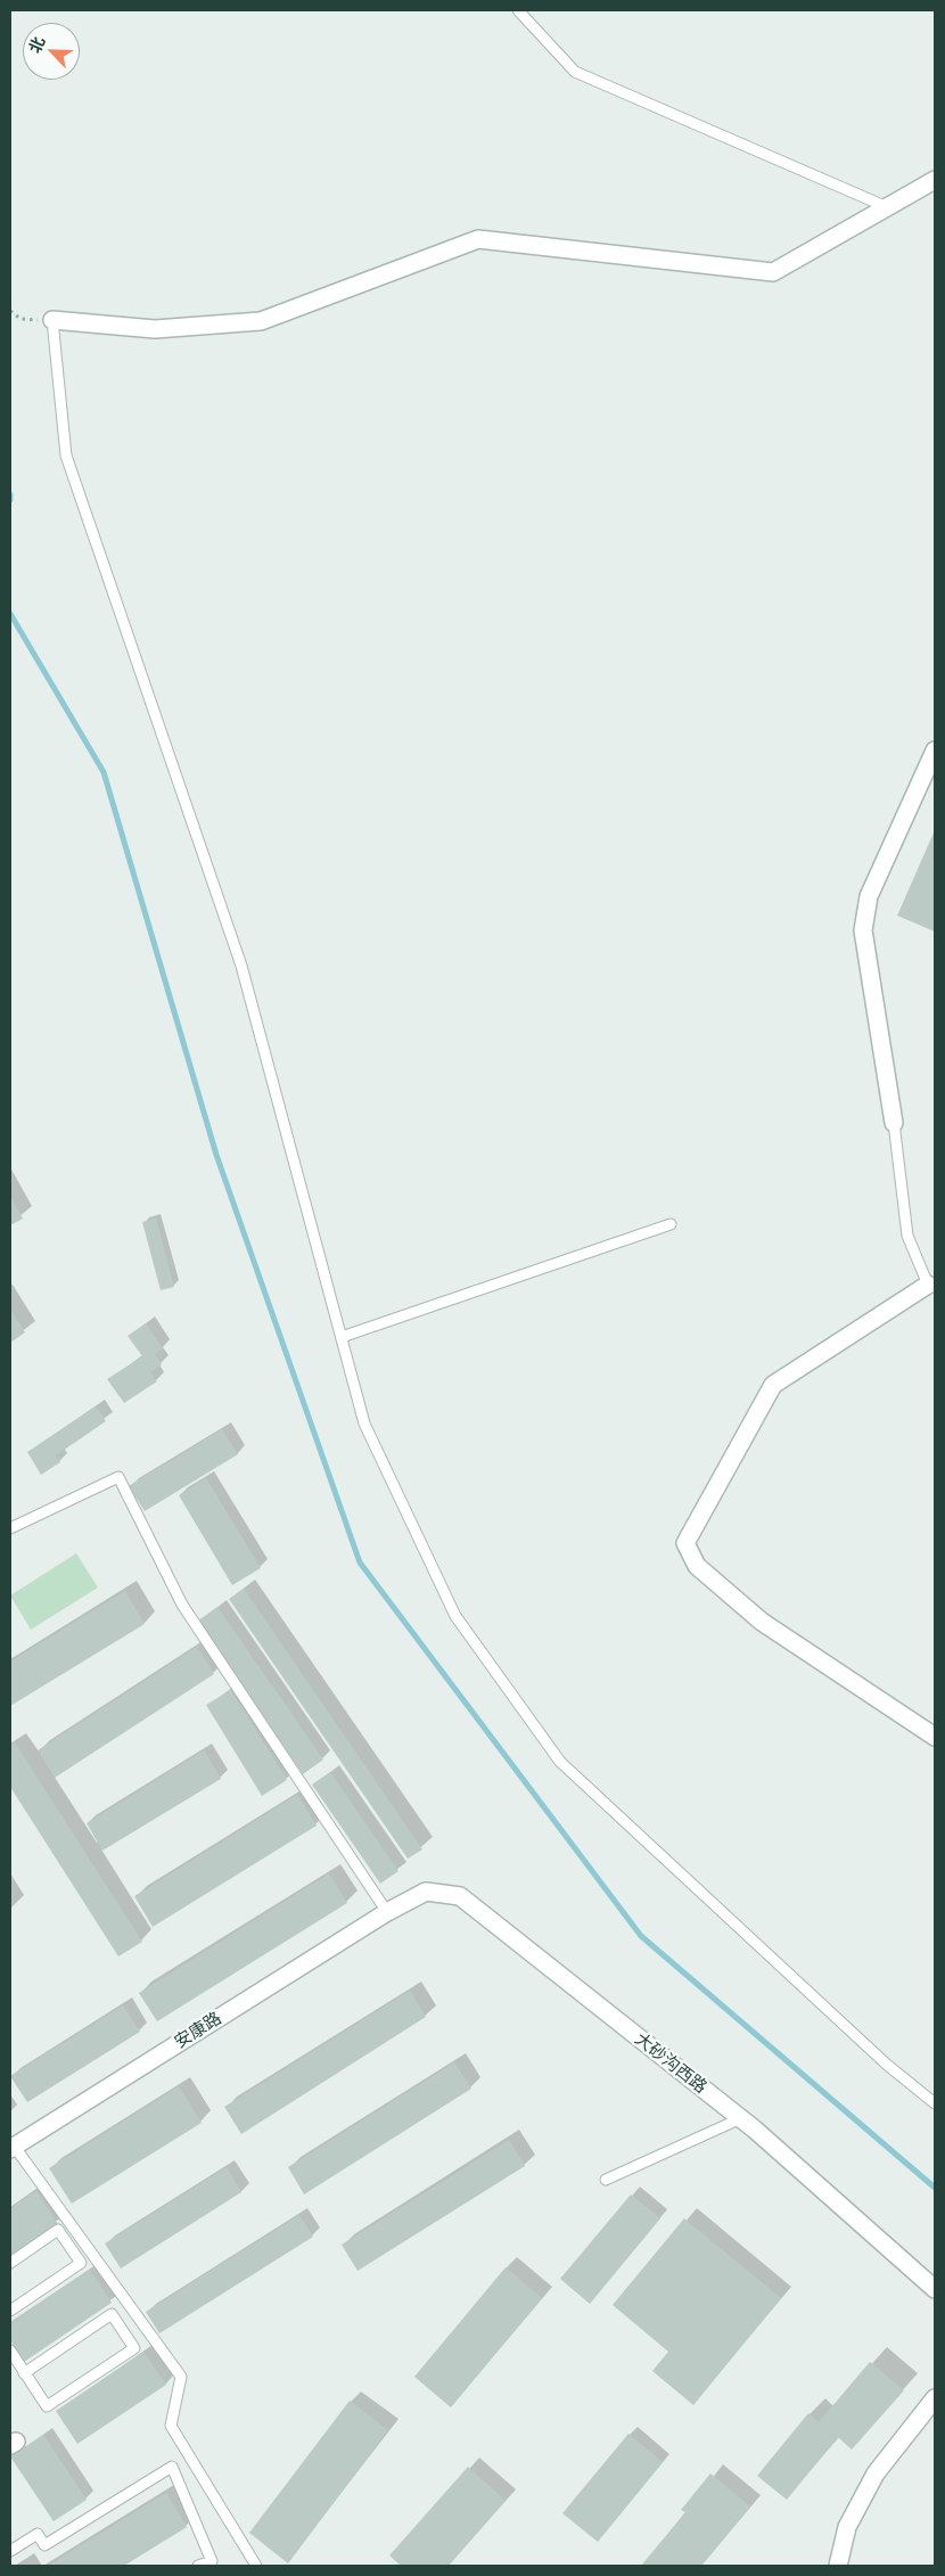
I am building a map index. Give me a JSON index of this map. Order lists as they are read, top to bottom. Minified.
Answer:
{"streets":{"street":["安康路","大砂沟西路"]},"crossings":[["安康路","大砂沟西路"]],"north":"top left"}
